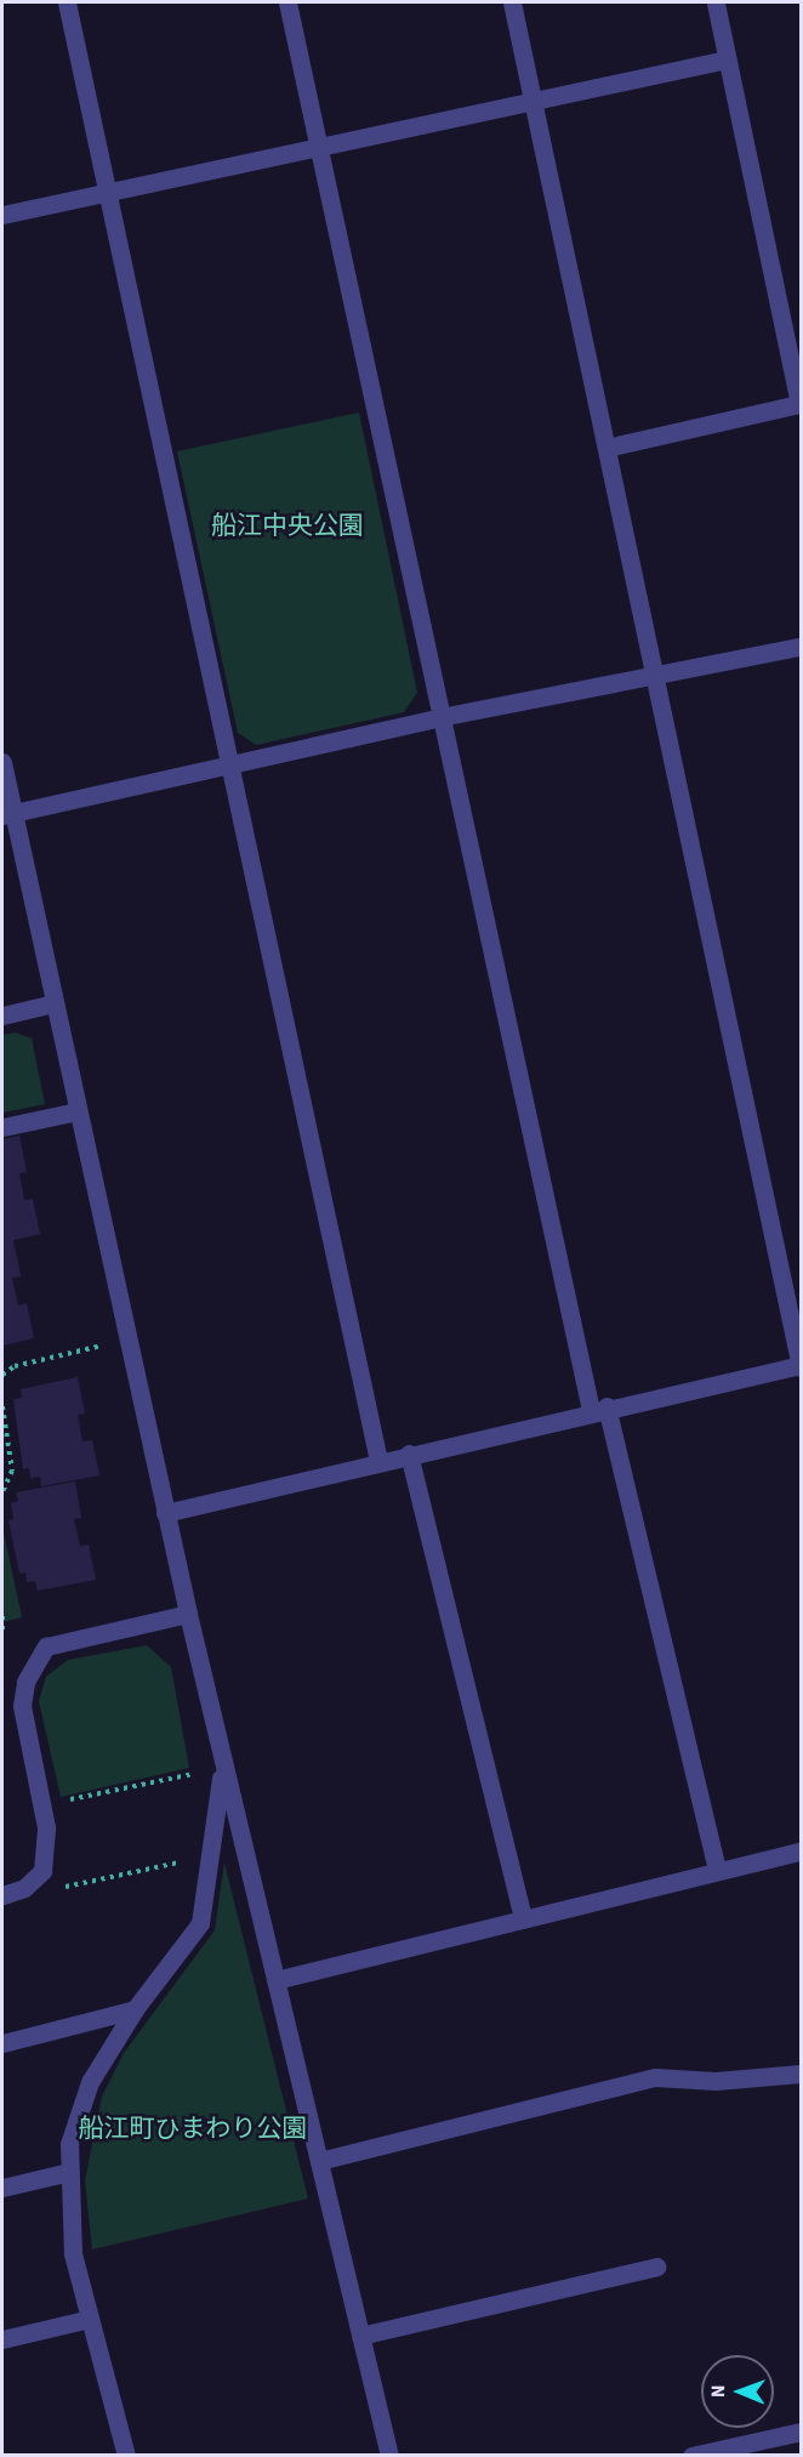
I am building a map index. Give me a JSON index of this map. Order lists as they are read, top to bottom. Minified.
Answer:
{"parks":["船江中央公園","船江町ひまわり公園"],"north":"left"}
